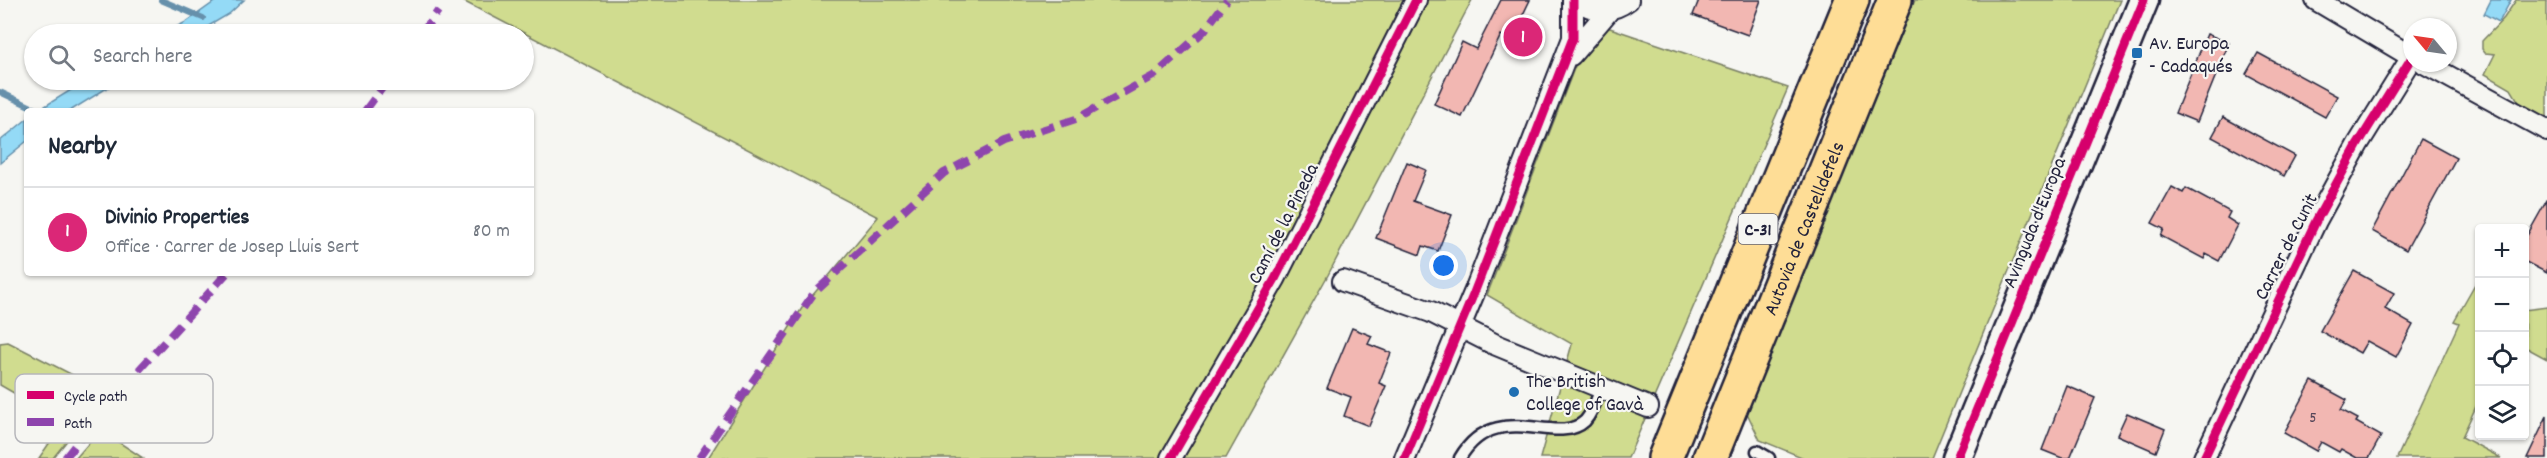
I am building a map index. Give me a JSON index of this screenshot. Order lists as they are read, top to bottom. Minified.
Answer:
{"streets":{"highway":["C-31","Autovia de Castelldefels"],"street":["Avinguda d'Europa","Camí de la Pineda","Carrer de Cunit"]},"places":{"transit":["Av. Europa - Cadaqués"],"other":["The British College of Gavà"]},"house_numbers":["5"],"legend":["Cycle path","Path"],"north":"top left","page":{"pins":"1","search":"Search here","heading":"Nearby","list":[{"mark":"1","name":"Divinio Properties","note":"Office · Carrer de Josep Lluis Sert","value":"80 m"}],"map_buttons":["+","−"]}}
